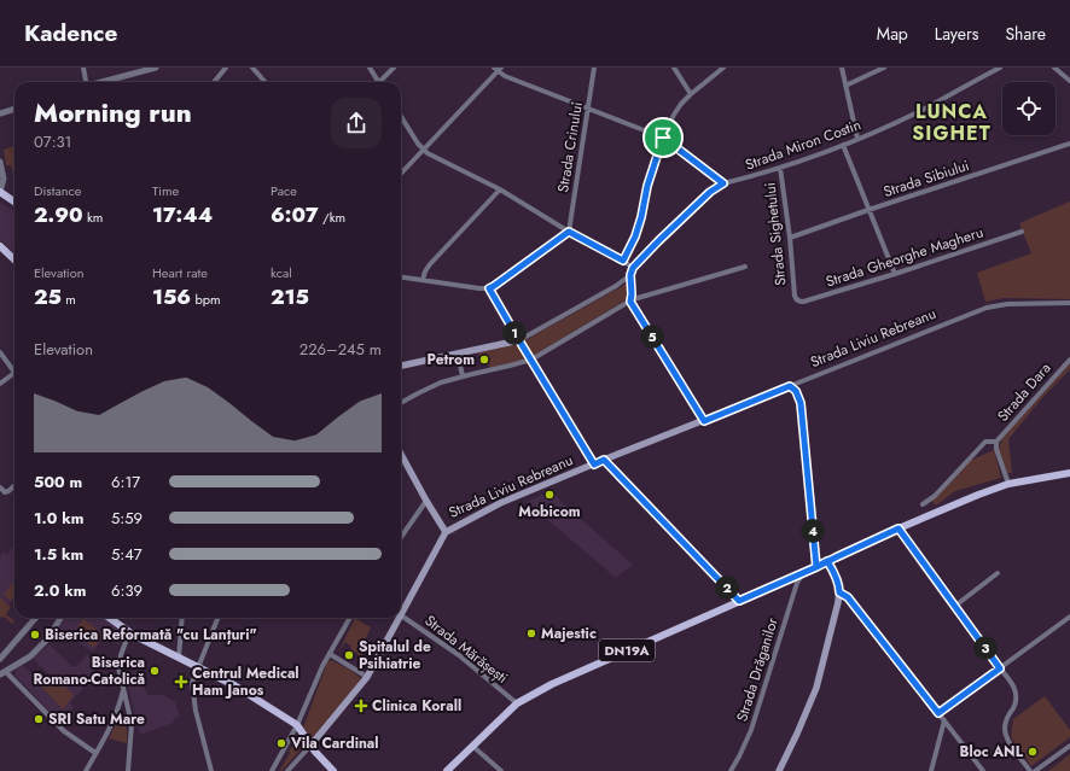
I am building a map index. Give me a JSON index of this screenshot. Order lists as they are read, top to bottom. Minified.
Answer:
{"streets":{"main road":["Strada Liviu Rebreanu","DN19A"],"street":["Strada Miron Costin","Strada Crinului","Strada Sibiului","Strada Sighetului","Strada Gheorghe Magheru","Strada Dara","Strada Mărășești","Strada Drăganilor"]},"crossings":[["Strada Miron Costin","Strada Sighetului"],["Strada Sibiului","Strada Sighetului"],["Strada Sighetului","Strada Gheorghe Magheru"],["Strada Liviu Rebreanu","Strada Mărășești"],["Strada Dara","DN19A"],["Strada Mărășești","DN19A"],["DN19A","Strada Drăganilor"]],"districts":["LUNCA SIGHET"],"places":{"other":["Petrom","Mobicom","Majestic","Biserica Reformată \"cu Lanțuri\"","Spitalul de Psihiatrie","Biserica Romano-Catolică","SRI Satu Mare","Vila Cardinal","Bloc ANL"],"health":["Centrul Medical Ham Janos","Clinica Korall"]},"page":{"header":"Kadence","nav":["Map","Layers","Share"],"heading":["Morning run","07:31"],"stats":[["Distance","2.90 km"],["Time","17:44"],["Pace","6:07 /km"],["Elevation","25 m"],["Heart rate","156 bpm"],["kcal","215"]],"pins":["1","5","4","2","3"],"chart":["Elevation","226–245 m"],"list":[{"name":"500 m","note":"6:17"},{"name":"1.0 km","note":"5:59"},{"name":"1.5 km","note":"5:47"},{"name":"2.0 km","note":"6:39"}]}}
